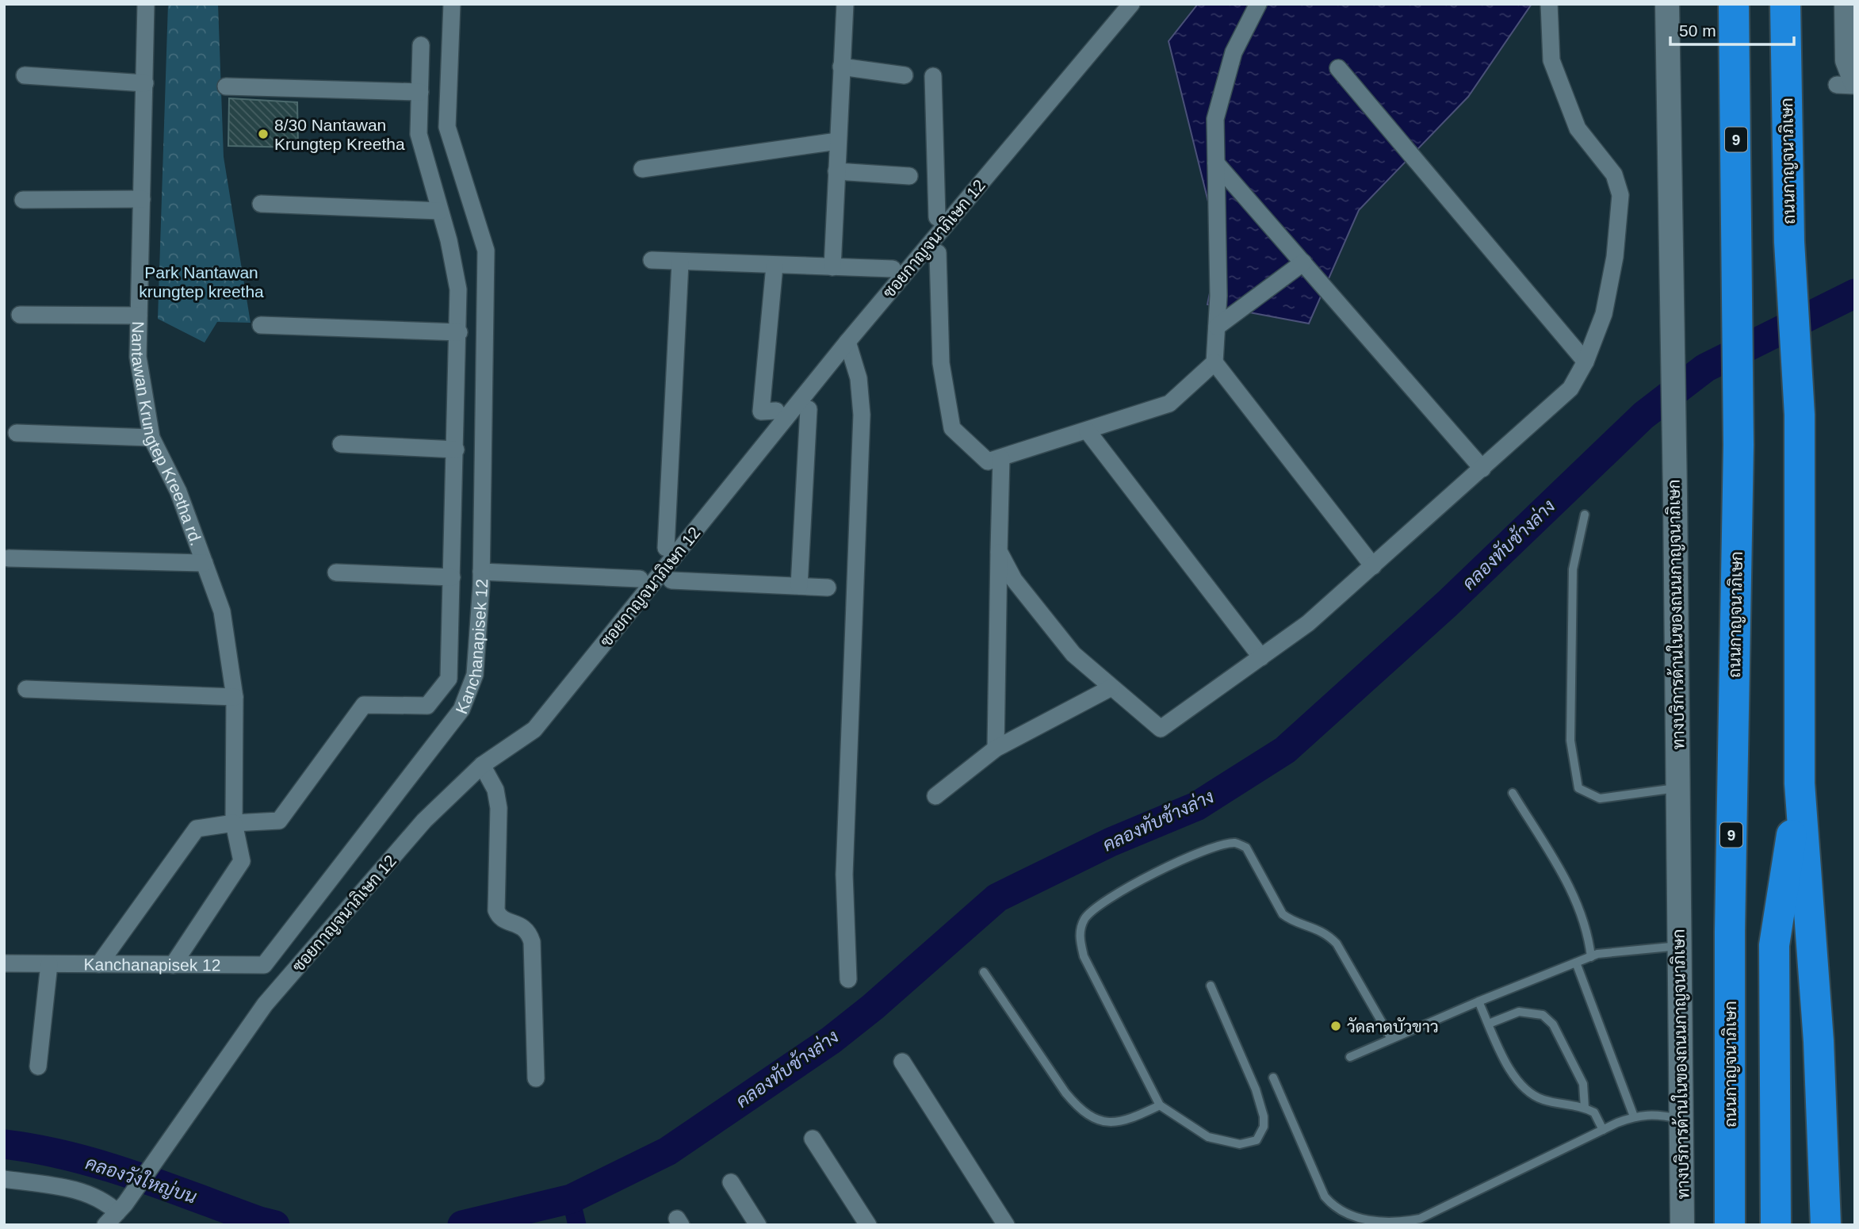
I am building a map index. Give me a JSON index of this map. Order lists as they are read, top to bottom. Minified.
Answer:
{"streets":{"highway":["9","ถนนกาญจนาภิเษก"],"main road":["ทางบริการด้านในของถนนกาญจนาภิเษก"],"street":["ซอยกาญจนาภิเษก 12","Nantawan Krungtep Kreetha rd.","Kanchanapisek 12"]},"crossings":[["Nantawan Krungtep Kreetha rd.","Kanchanapisek 12"]],"water":["คลองทับช้างล่าง","คลองวังใหญ่บน"],"parks":["Park Nantawan krungtep kreetha"],"places":["8/30 Nantawan Krungtep Kreetha","วัดลาดบัวขาว"],"scale_bar":"50 m"}
